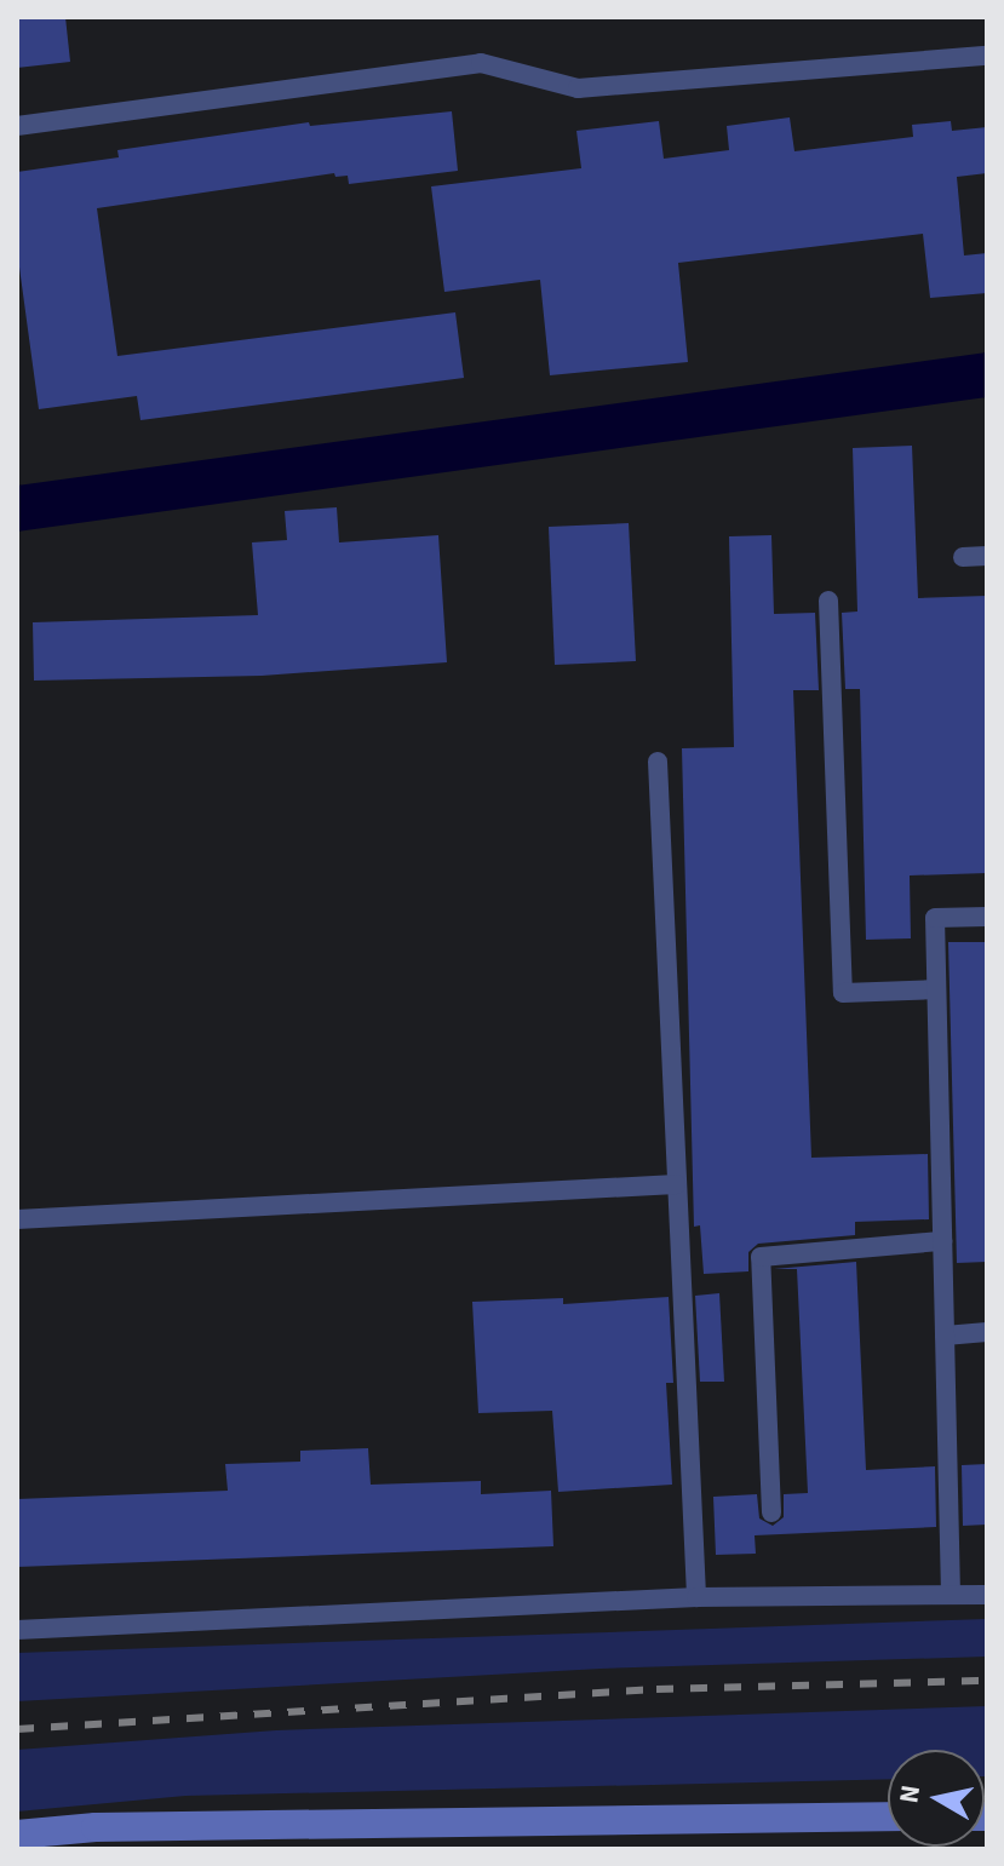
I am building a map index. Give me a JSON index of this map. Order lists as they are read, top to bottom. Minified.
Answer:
{"north":"left"}
